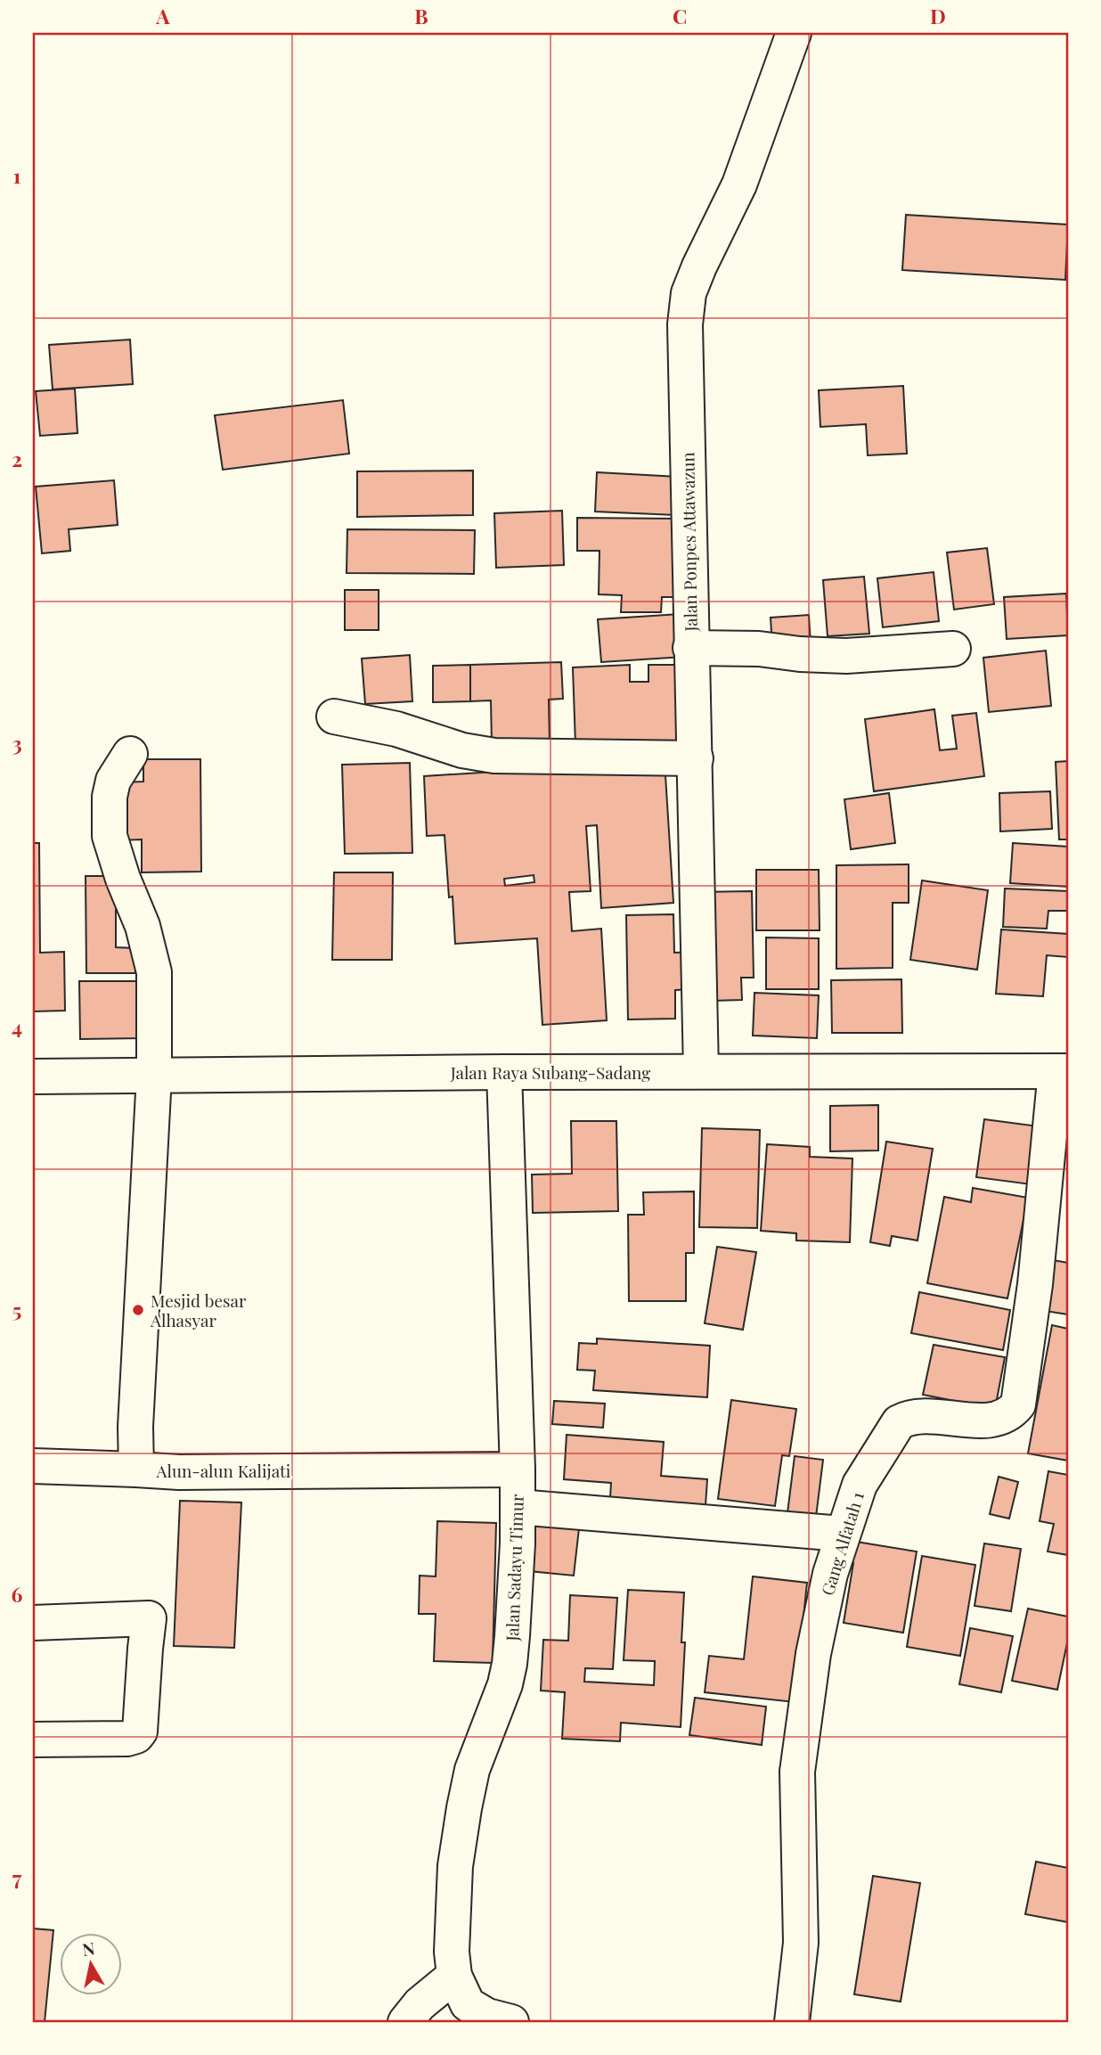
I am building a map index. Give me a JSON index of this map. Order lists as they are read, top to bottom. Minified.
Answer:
{"streets":{"street":["Jalan Ponpes Attawazun","Jalan Raya Subang-Sadang","Alun-alun Kalijati","Gang Alfatah 1","Jalan Sadayu Timur"]},"crossings":[["Jalan Ponpes Attawazun","Jalan Raya Subang-Sadang"],["Jalan Raya Subang-Sadang","Alun-alun Kalijati"],["Jalan Raya Subang-Sadang","Gang Alfatah 1"],["Jalan Raya Subang-Sadang","Jalan Sadayu Timur"],["Alun-alun Kalijati","Jalan Sadayu Timur"]],"places":["Mesjid besar Alhasyar"],"north":"top","grid":{"columns":["A","B","C","D"],"rows":["1","2","3","4","5","6","7"]}}
